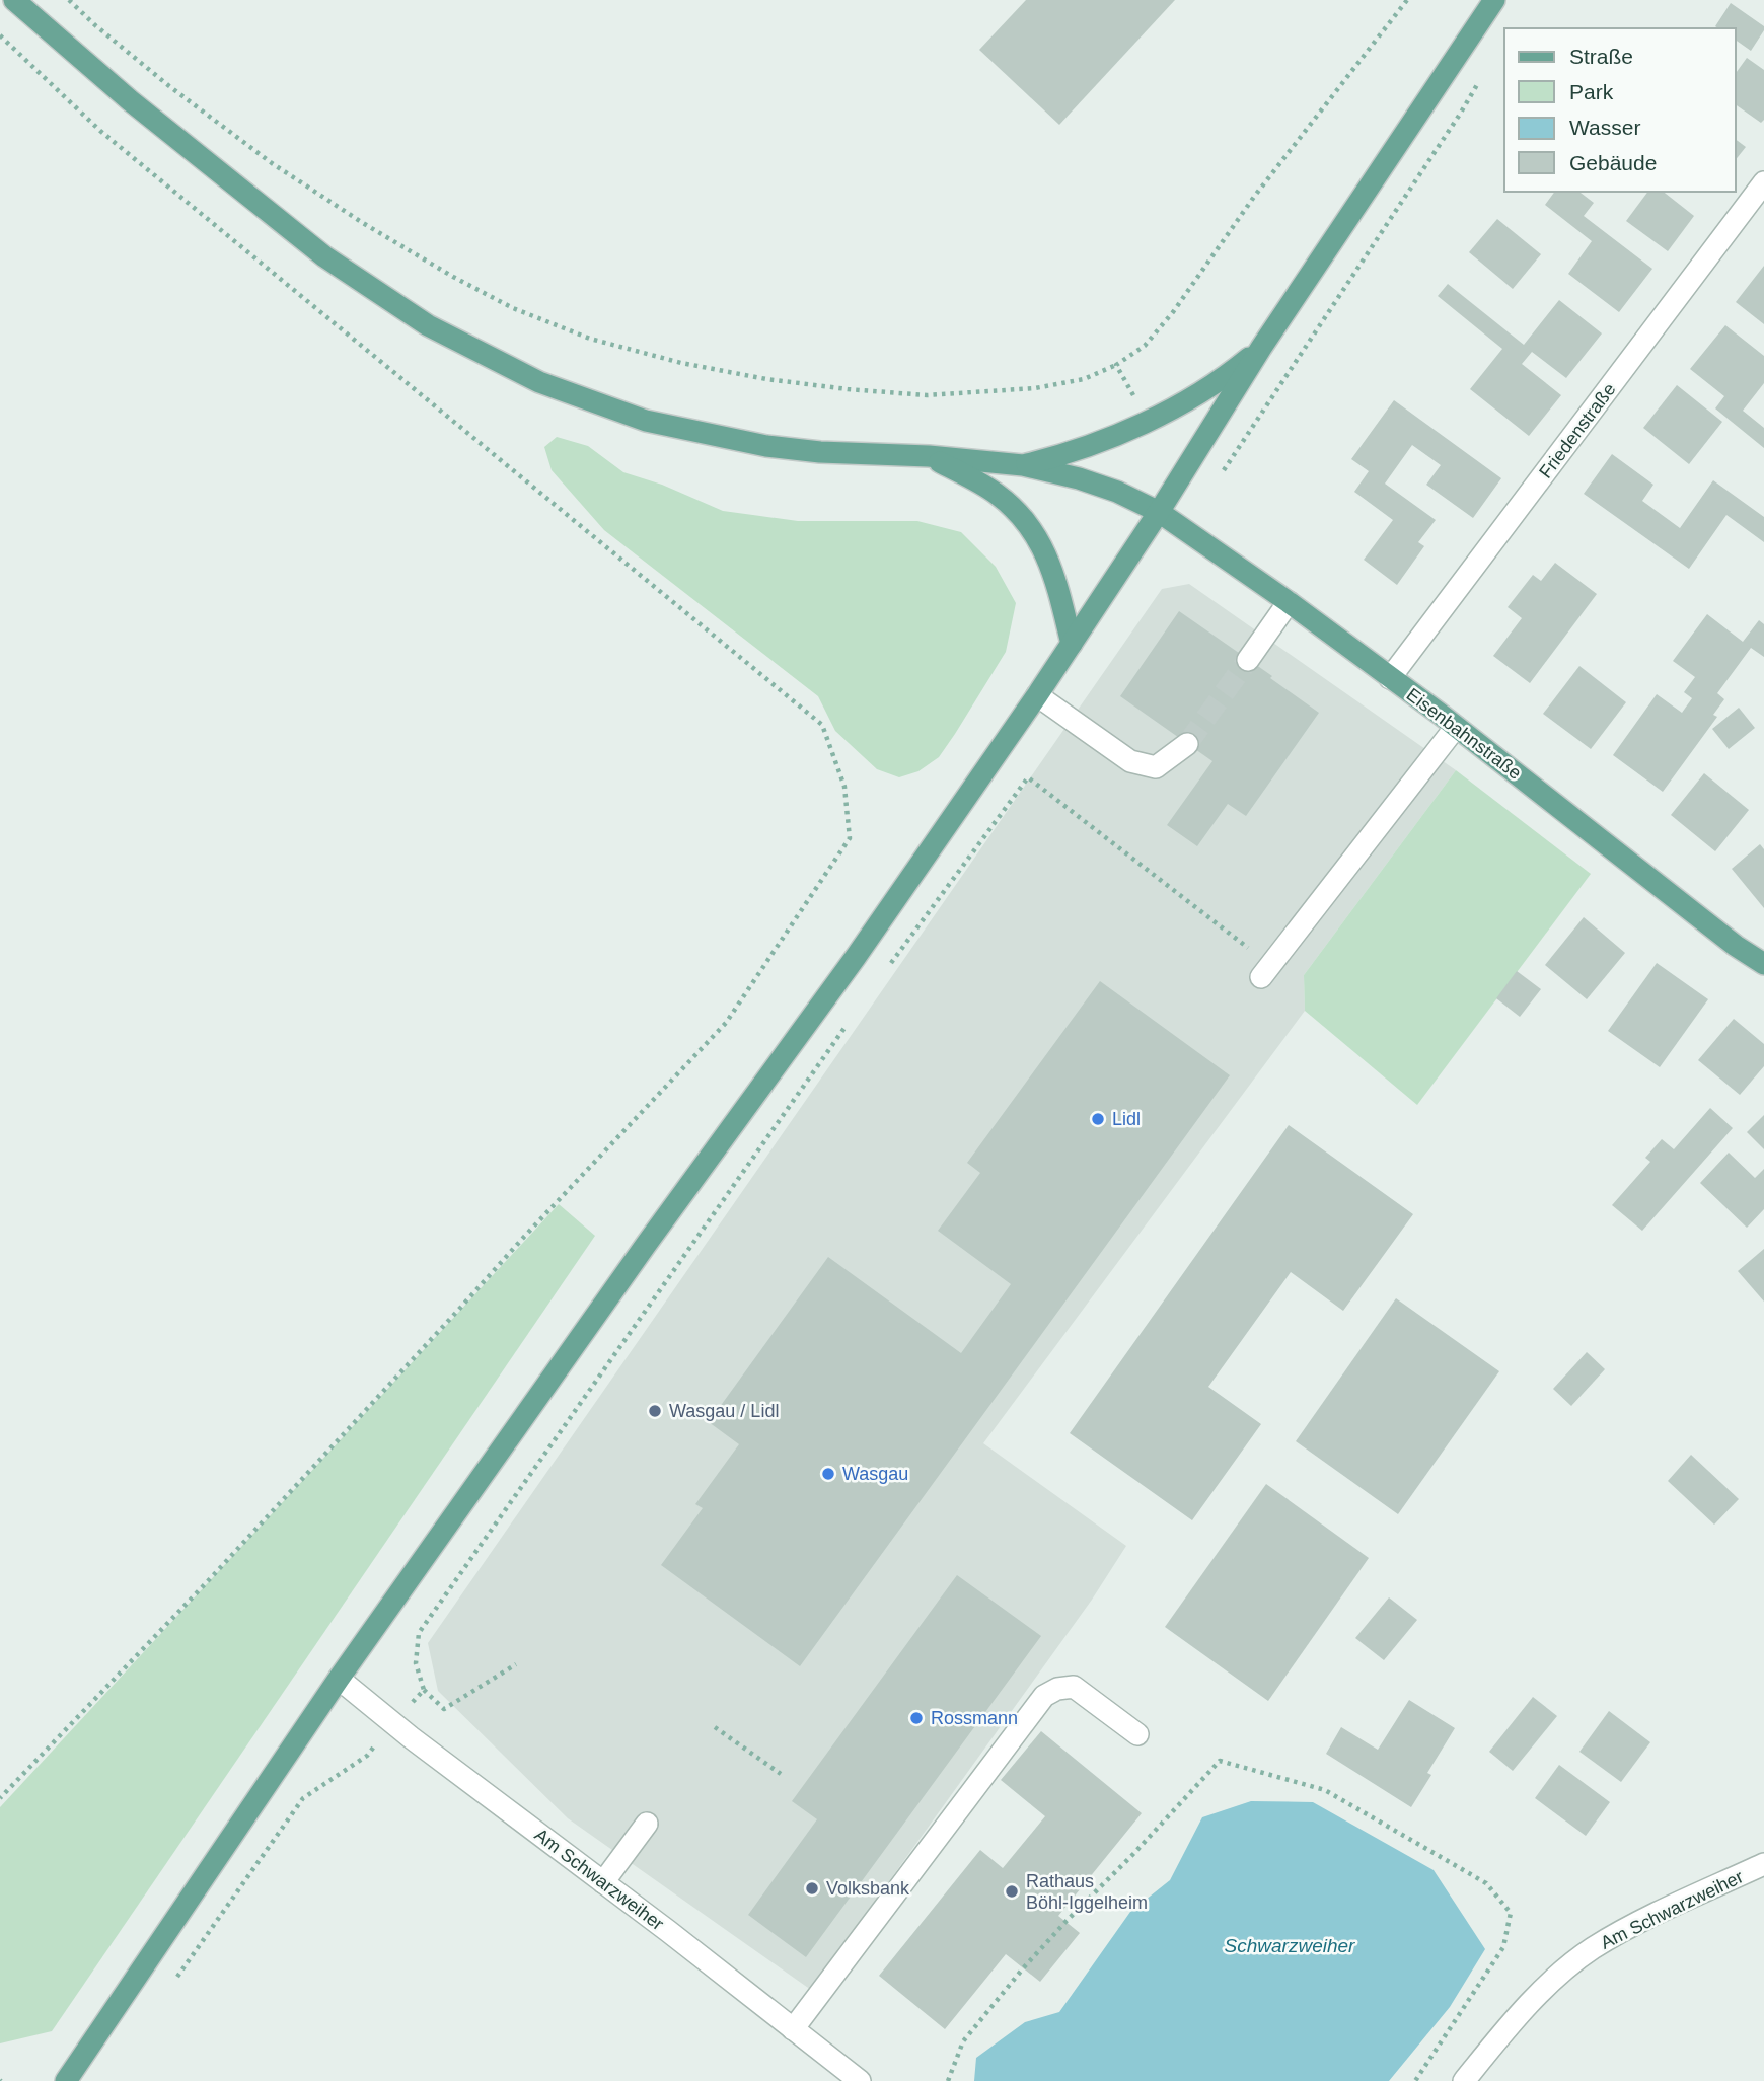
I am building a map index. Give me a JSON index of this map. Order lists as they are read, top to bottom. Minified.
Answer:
{"streets":{"main road":["Eisenbahnstraße"],"street":["Friedenstraße","Am Schwarzweiher"]},"crossings":[["Friedenstraße","Eisenbahnstraße"]],"water":["Schwarzweiher"],"places":["Lidl","Wasgau / Lidl","Wasgau","Rossmann","Volksbank","Rathaus Böhl-Iggelheim"],"legend":["Straße","Park","Wasser","Gebäude"]}
